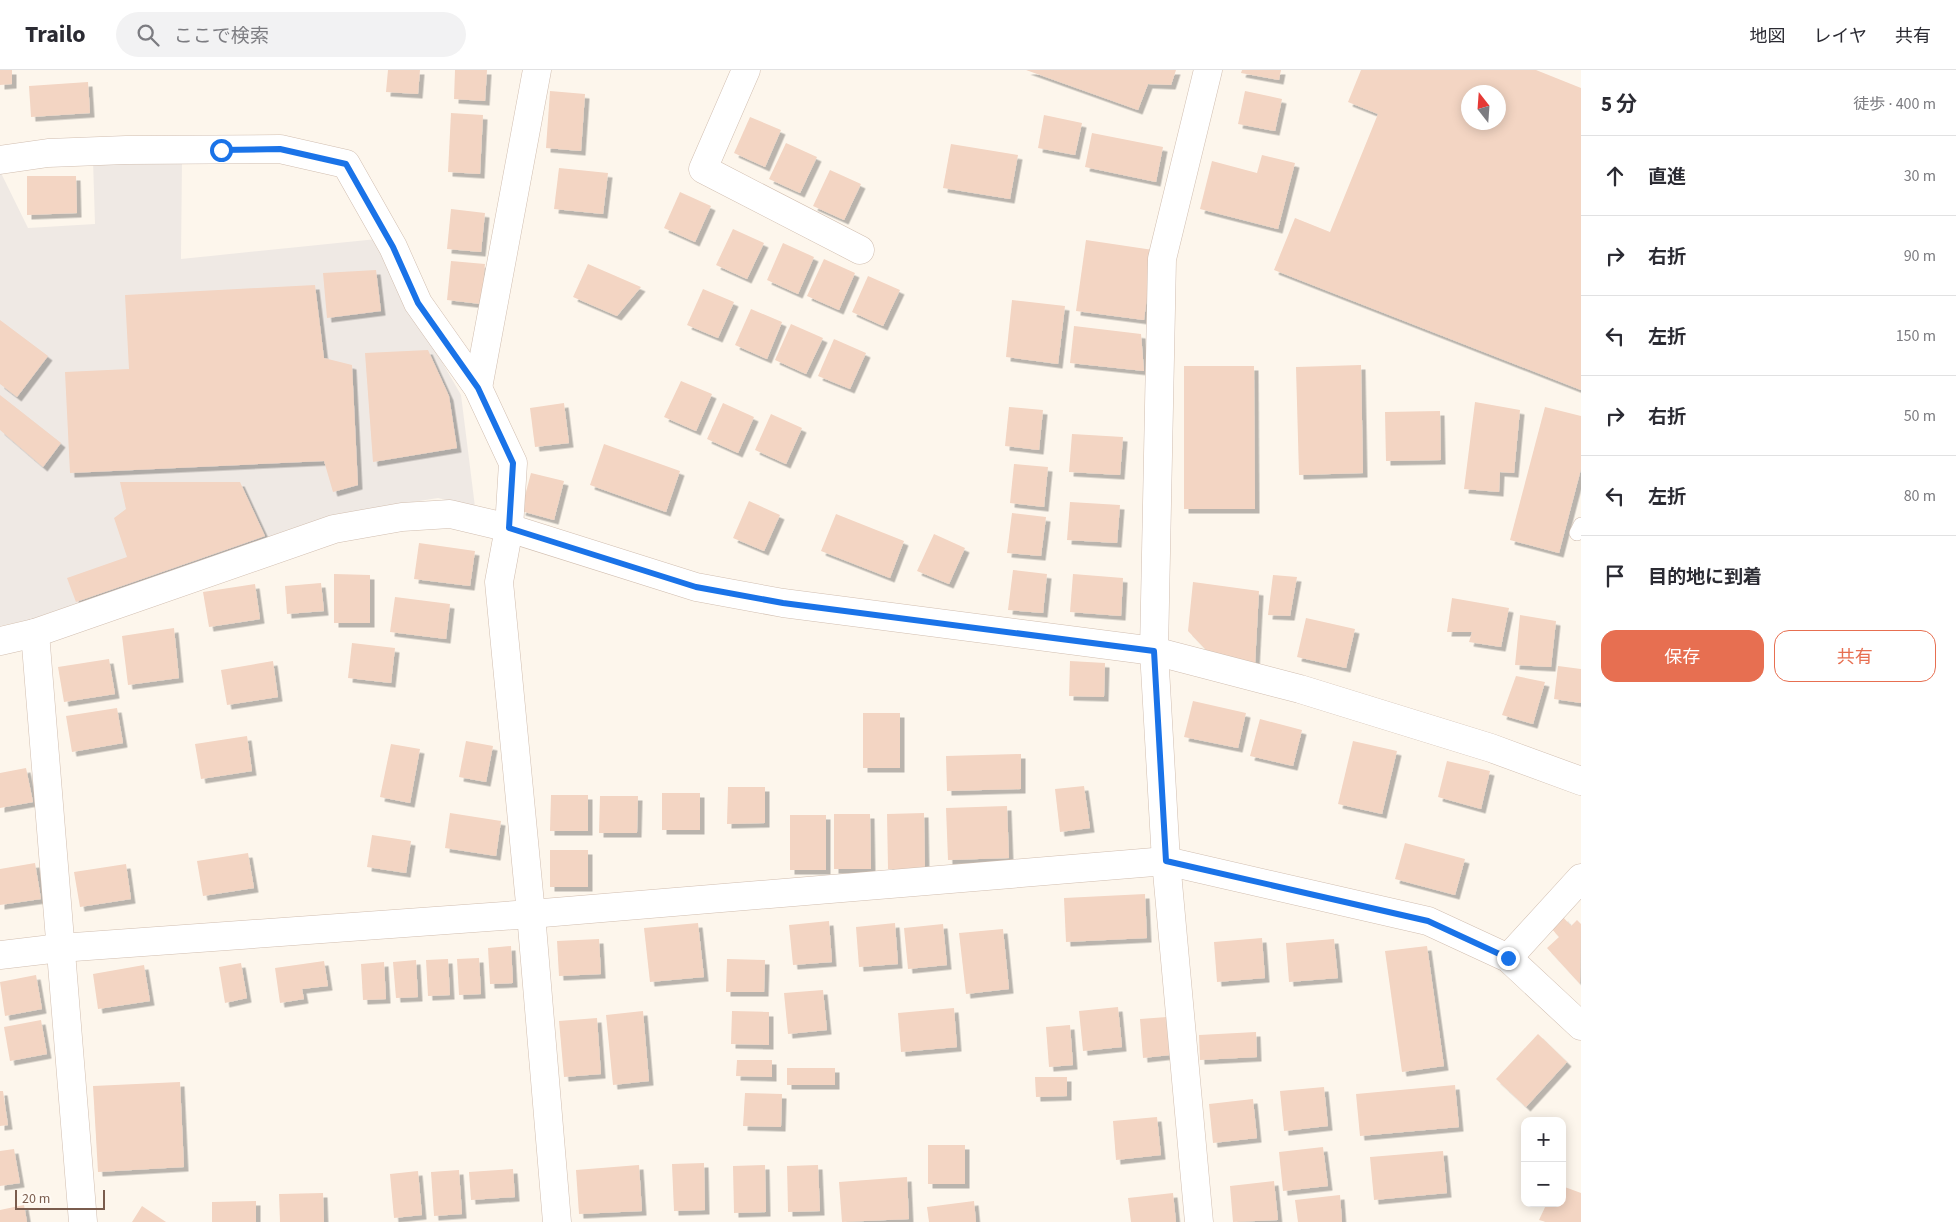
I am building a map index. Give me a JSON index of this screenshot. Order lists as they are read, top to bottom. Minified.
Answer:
{"scale_bar":"20 m","north":"top","page":{"header":"Trailo","search":"ここで検索","nav":["地図","レイヤ","共有"],"heading":["5 分","徒歩 · 400 m"],"list":[["直進","30 m"],["右折","90 m"],["左折","150 m"],["右折","50 m"],["左折","80 m"],"目的地に到着"],"buttons":["保存","共有"],"map_buttons":["+","−"],"scale":"20 m"}}
